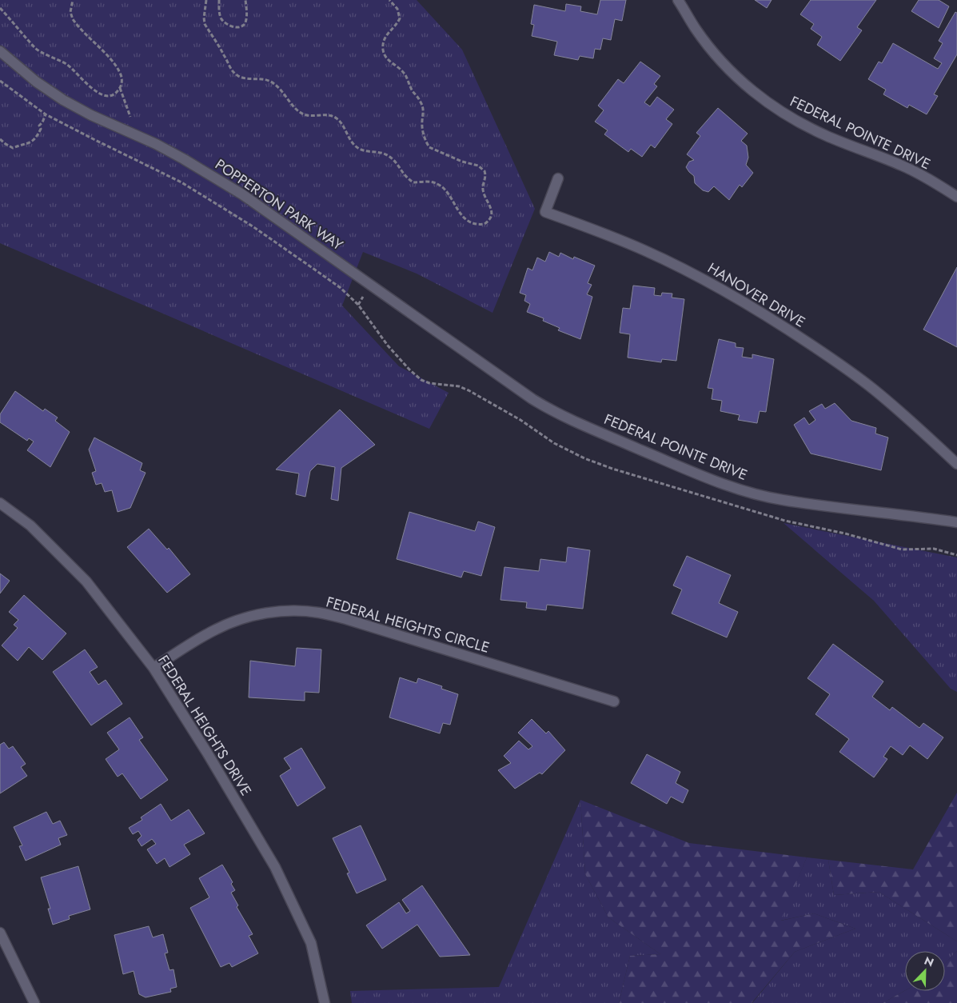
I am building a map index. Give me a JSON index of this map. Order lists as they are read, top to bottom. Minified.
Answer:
{"streets":{"street":["FEDERAL POINTE DRIVE","POPPERTON PARK WAY","HANOVER DRIVE","FEDERAL HEIGHTS CIRCLE","FEDERAL HEIGHTS DRIVE"]},"crossings":[["FEDERAL POINTE DRIVE","POPPERTON PARK WAY"],["FEDERAL HEIGHTS CIRCLE","FEDERAL HEIGHTS DRIVE"]],"north":"top right"}
